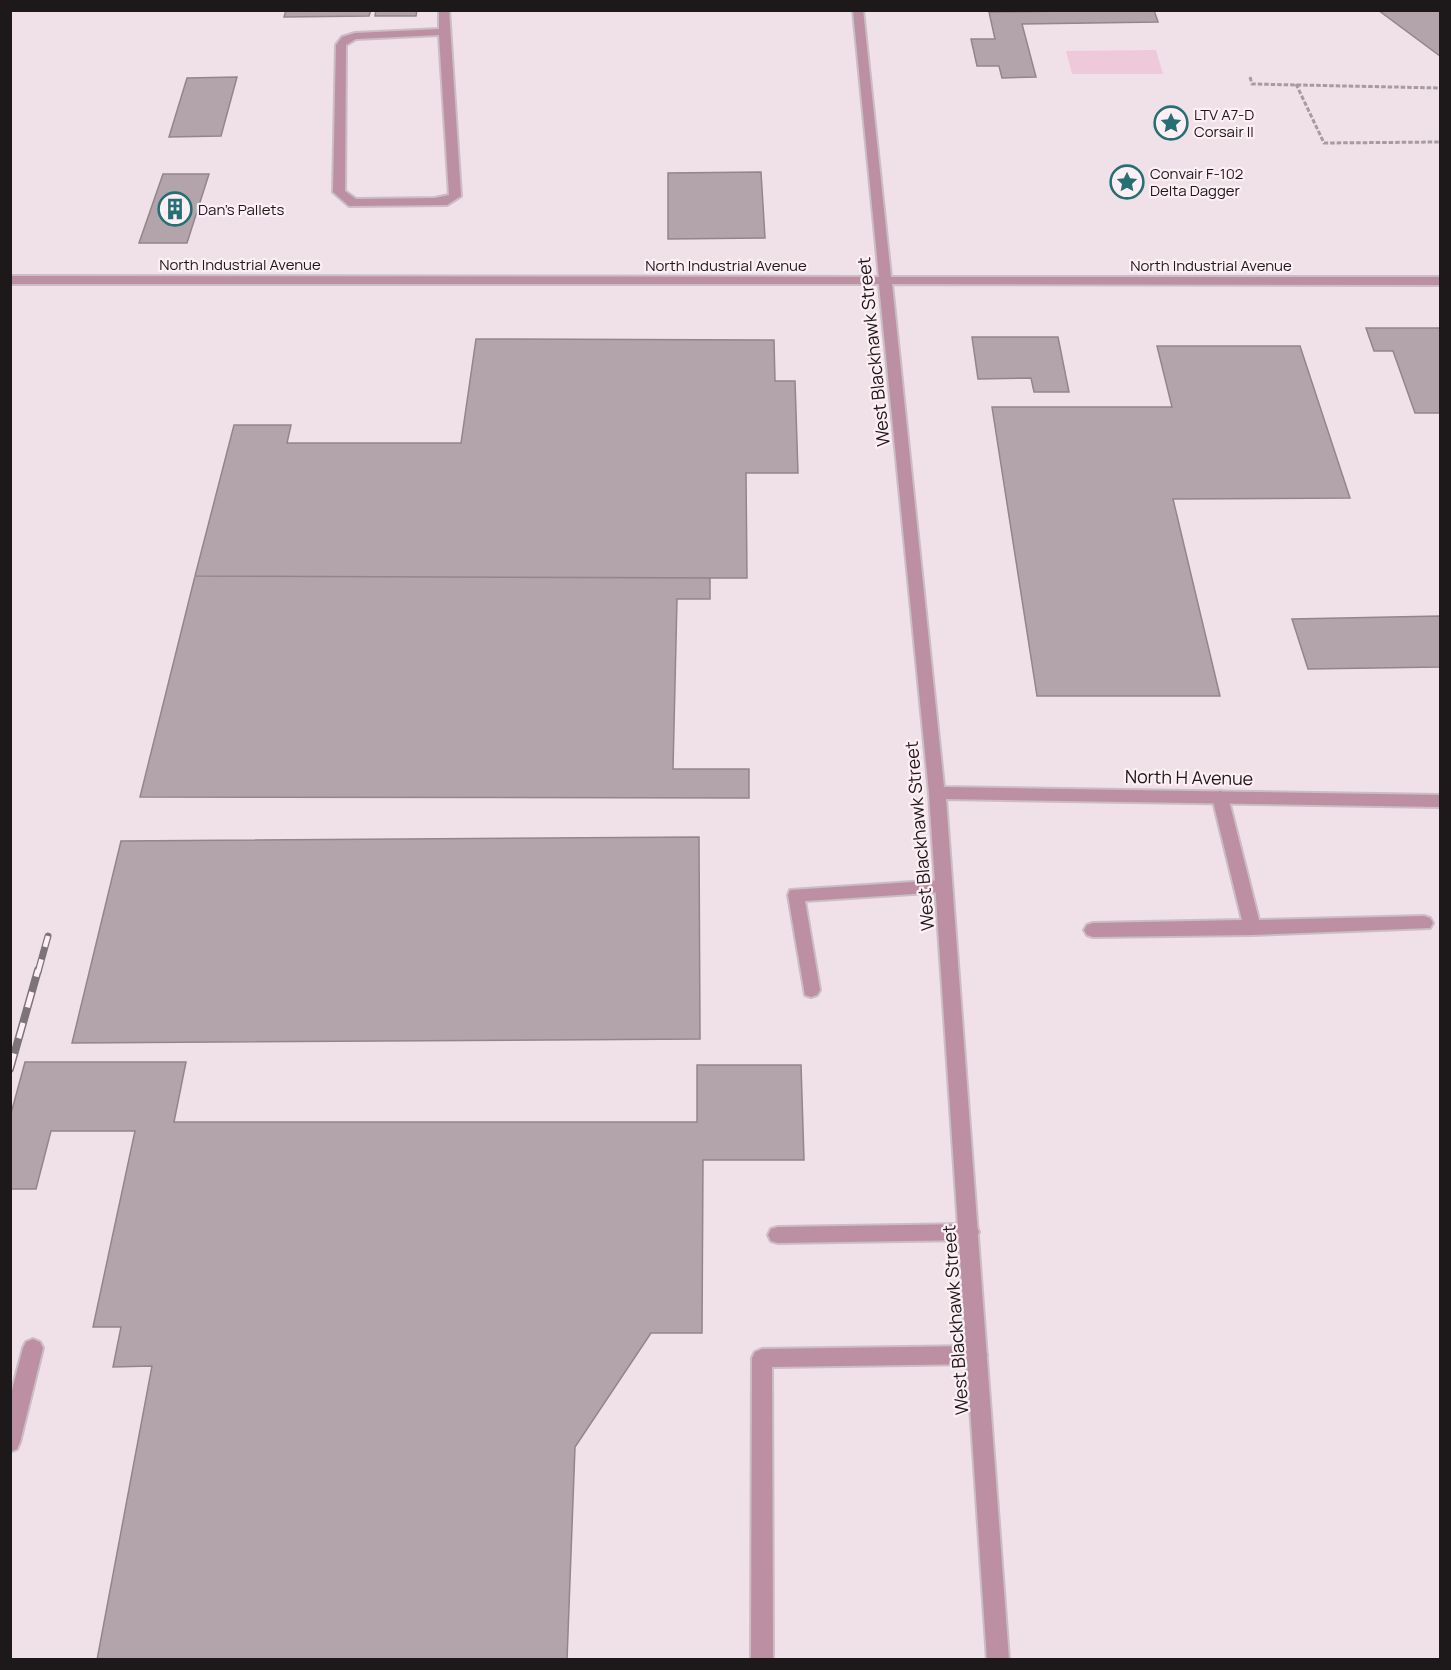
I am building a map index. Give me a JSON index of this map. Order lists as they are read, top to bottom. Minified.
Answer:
{"streets":{"street":["North Industrial Avenue","West Blackhawk Street","North H Avenue"]},"crossings":[["North Industrial Avenue","West Blackhawk Street"],["West Blackhawk Street","North H Avenue"]],"places":{"place":["LTV A7-D Corsair II","Convair F-102 Delta Dagger"],"building":["Dan's Pallets"]}}
